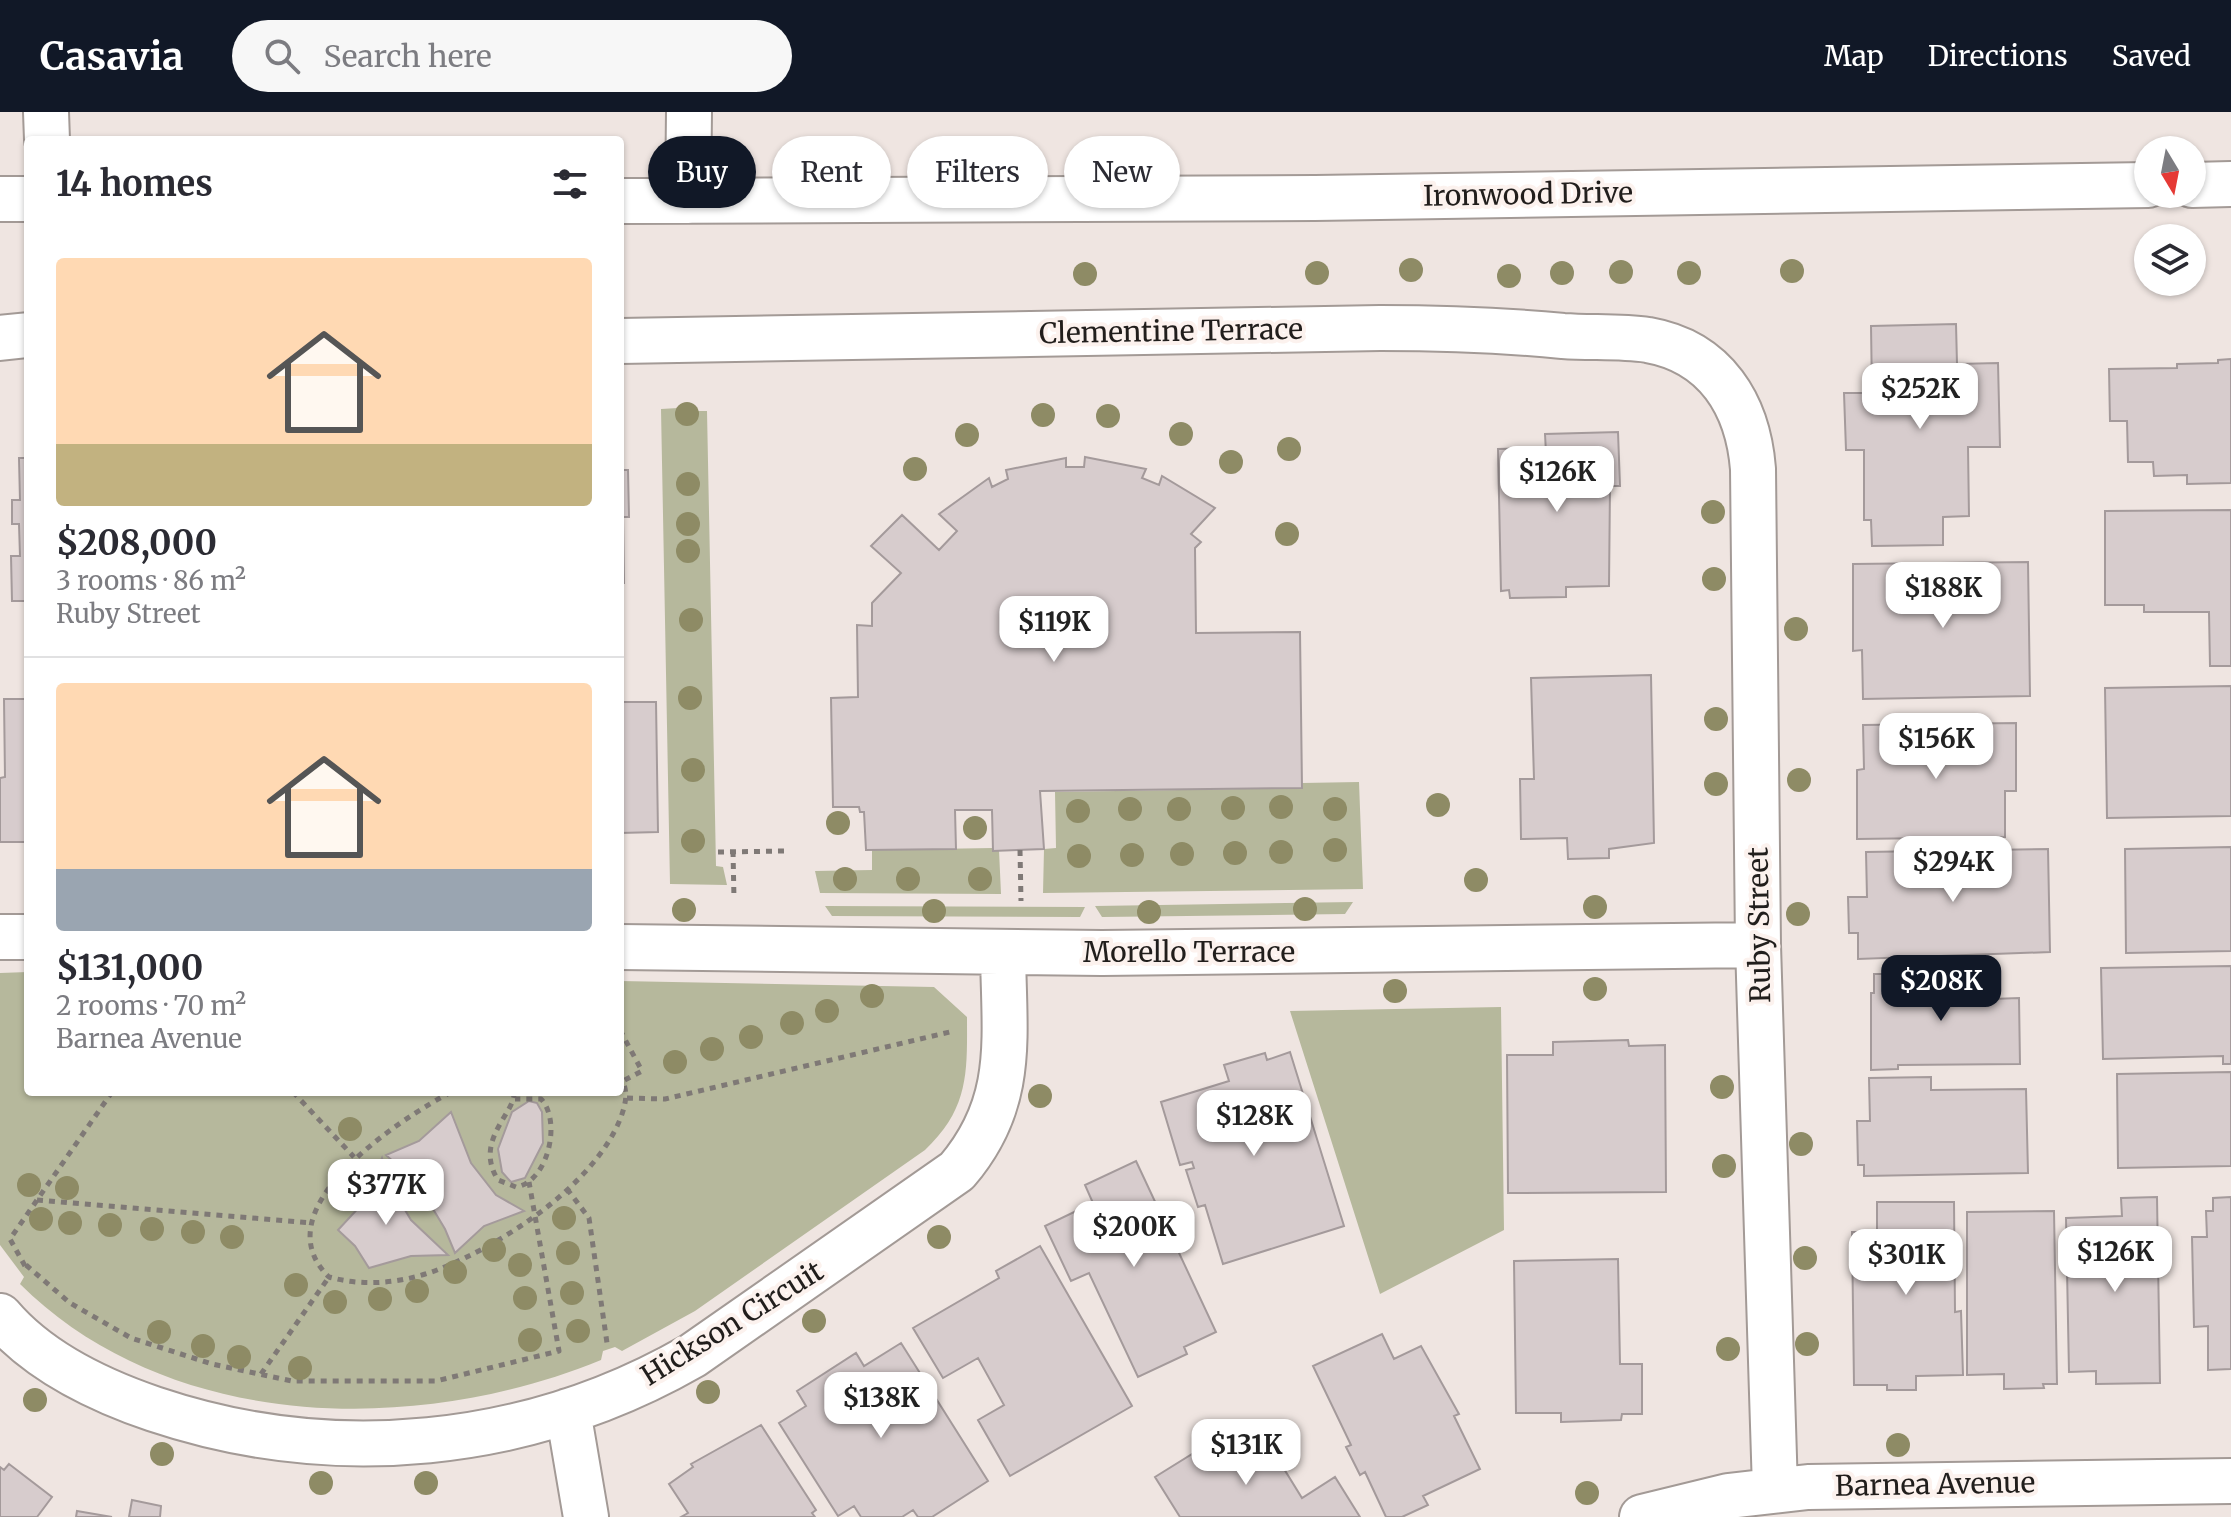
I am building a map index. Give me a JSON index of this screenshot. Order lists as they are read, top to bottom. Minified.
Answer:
{"streets":{"street":["Ironwood Drive","Clementine Terrace","Ruby Street","Morello Terrace","Hickson Circuit","Barnea Avenue"]},"crossings":[["Clementine Terrace","Ruby Street"],["Ruby Street","Morello Terrace"],["Ruby Street","Barnea Avenue"],["Morello Terrace","Hickson Circuit"]],"north":"bottom","page":{"header":"Casavia","search":"Search here","nav":["Map","Directions","Saved"],"chip":["Buy","Rent","Filters","New"],"heading":"14 homes","list":[{"name":"$208,000","note":"3 rooms · 86 m² · Ruby Street"},{"name":"$131,000","note":"2 rooms · 70 m² · Barnea Avenue"}],"price":["$252K","$126K","$188K","$119K","$156K","$294K","$208K","$128K","$377K","$200K","$126K","$301K","$138K","$131K"]}}
